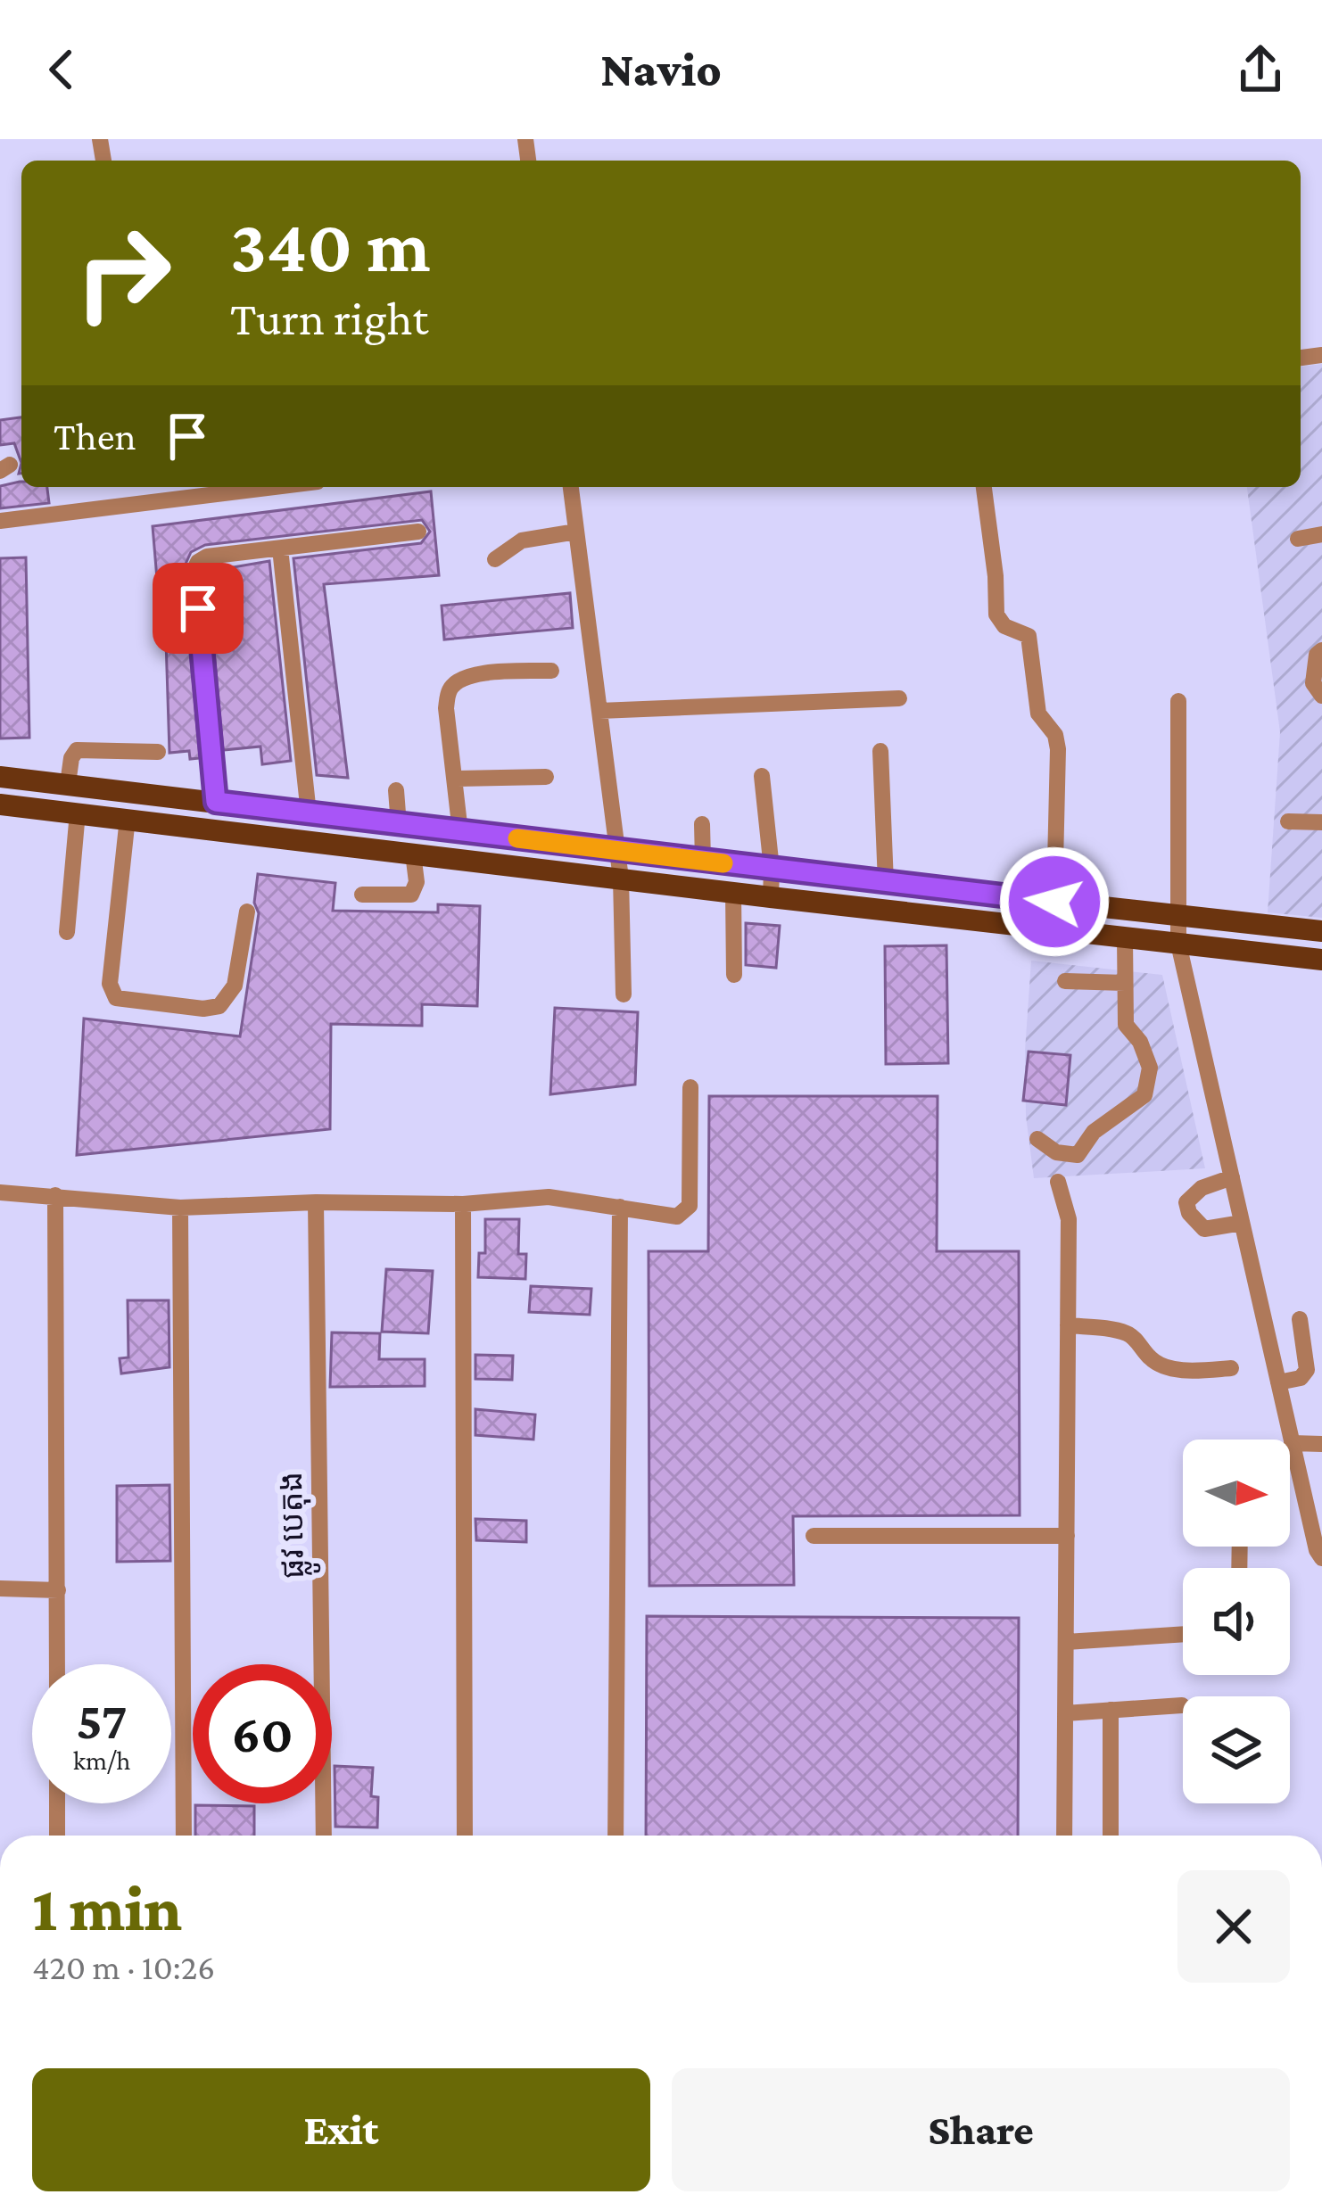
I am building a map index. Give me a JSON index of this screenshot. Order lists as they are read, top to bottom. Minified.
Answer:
{"streets":{"street":["ផ្លូវ បេតុង"]},"north":"right","page":{"header":"Navio","turn":["340 m","Turn right"],"then":"Then","speed":"57 km/h","limit":"60","heading":["1 min","420 m · 10:26"],"buttons":["Exit","Share"]}}
